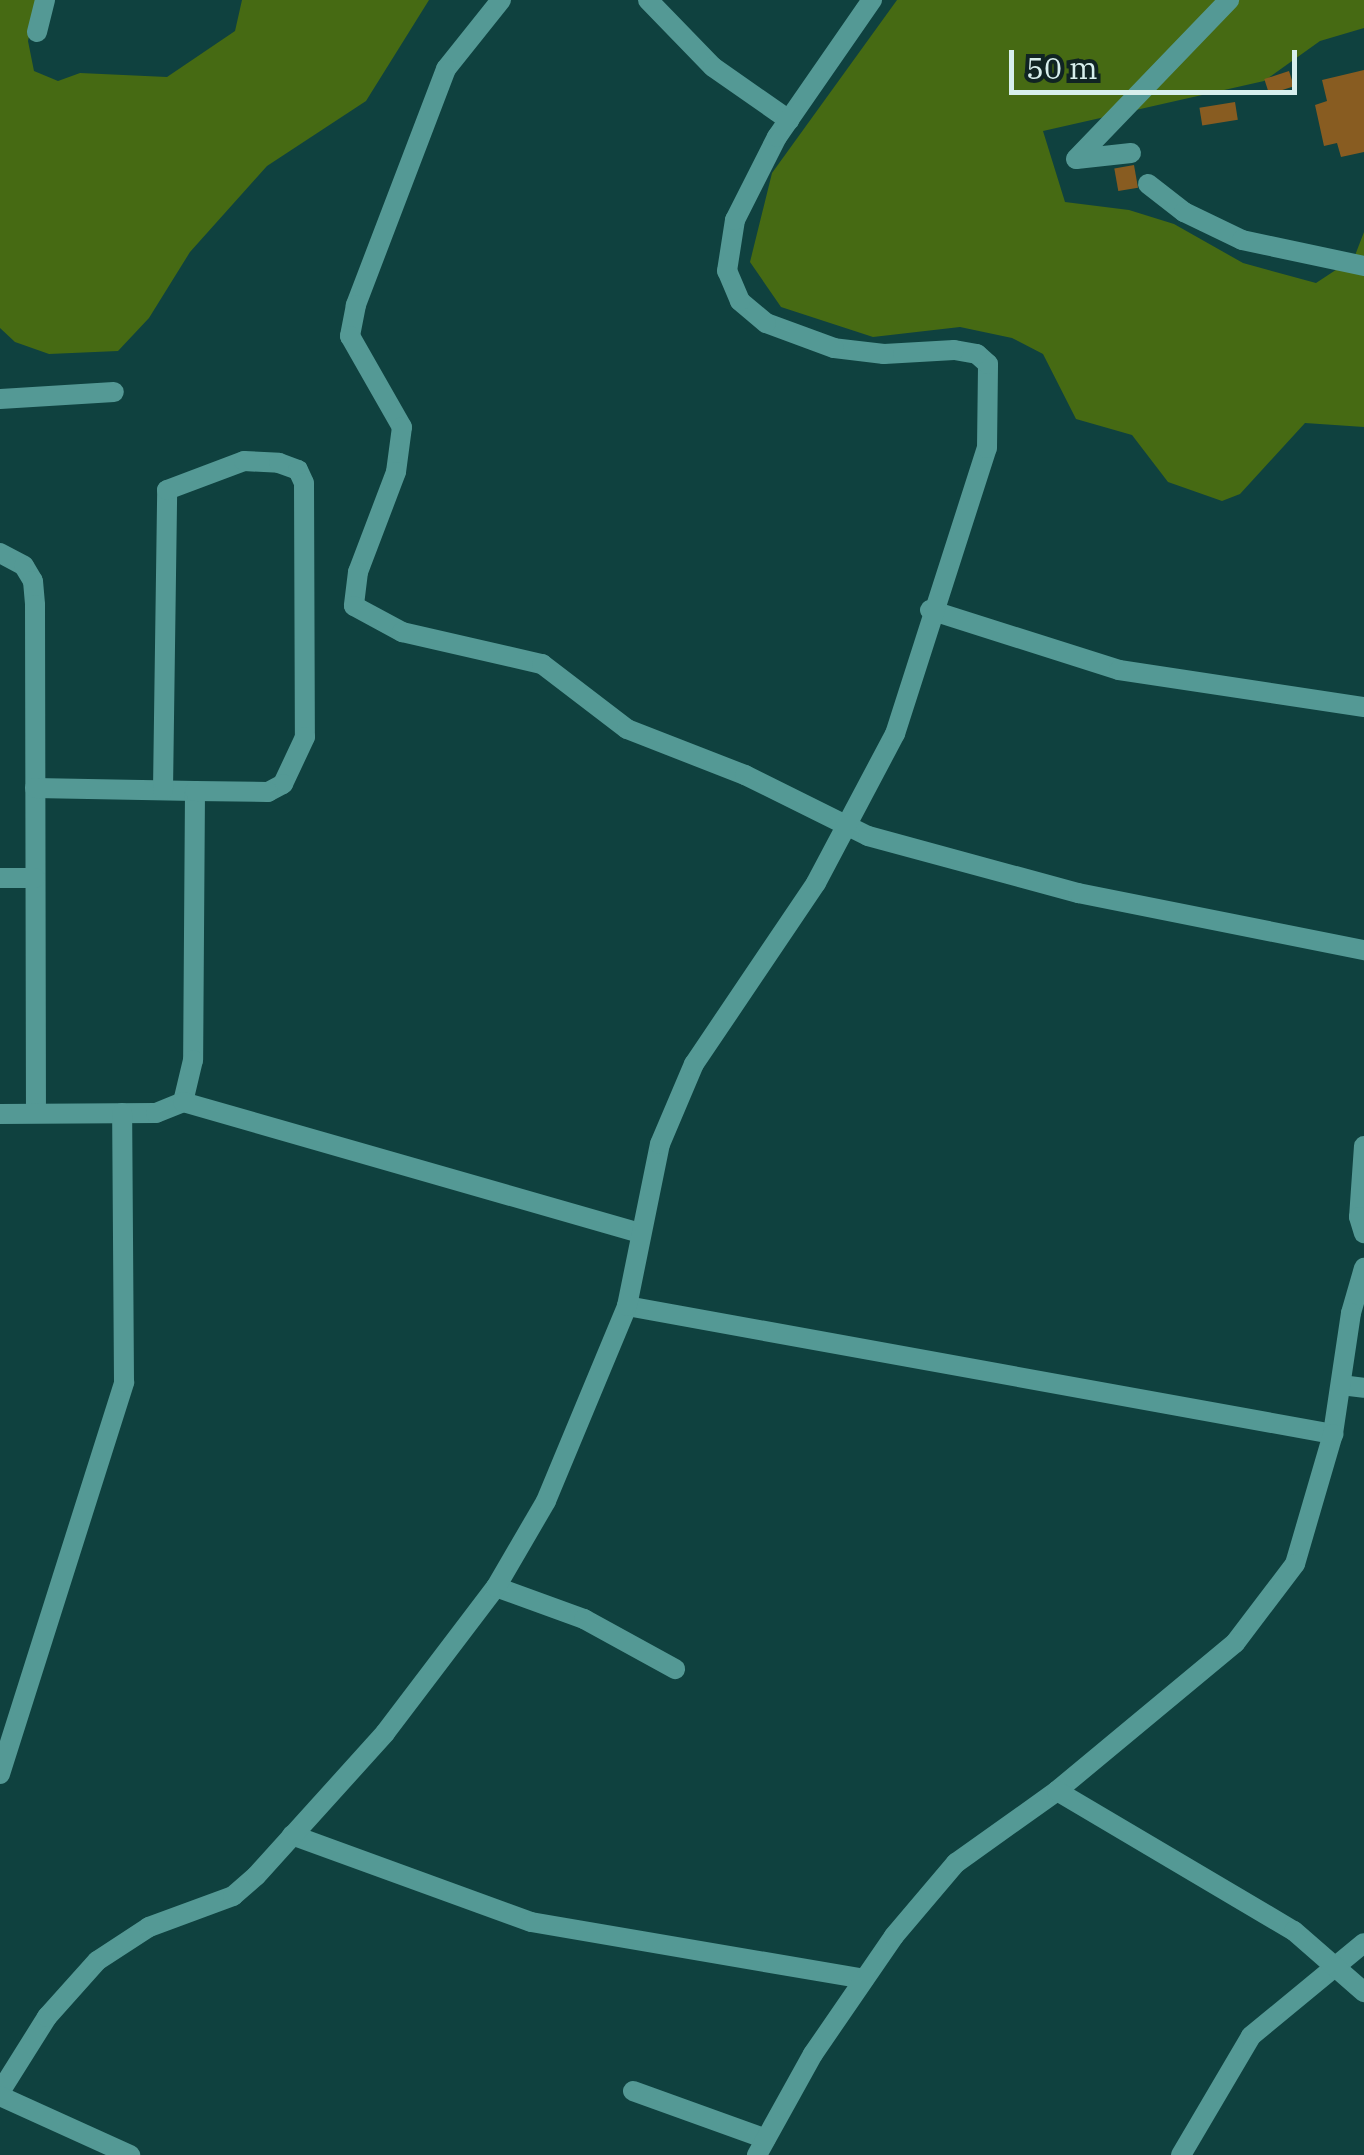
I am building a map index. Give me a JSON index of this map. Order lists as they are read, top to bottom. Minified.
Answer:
{"scale_bar":"50 m"}
